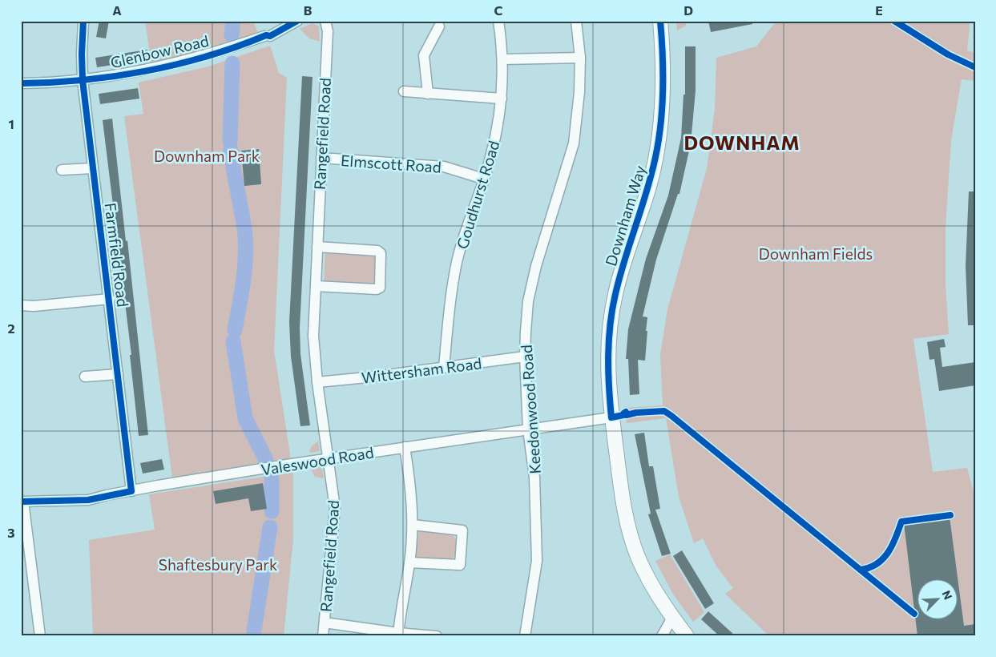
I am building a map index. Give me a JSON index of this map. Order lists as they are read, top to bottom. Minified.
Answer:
{"streets":{"street":["Glenbow Road","Rangefield Road","Elmscott Road","Goudhurst Road","Downham Way","Farmfield Road","Wittersham Road","Keedonwood Road","Valeswood Road"]},"crossings":[["Glenbow Road","Farmfield Road"],["Rangefield Road","Elmscott Road"],["Rangefield Road","Wittersham Road"],["Rangefield Road","Valeswood Road"],["Elmscott Road","Goudhurst Road"],["Goudhurst Road","Wittersham Road"],["Downham Way","Valeswood Road"],["Farmfield Road","Valeswood Road"],["Wittersham Road","Keedonwood Road"],["Keedonwood Road","Valeswood Road"]],"districts":["DOWNHAM"],"parks":["Downham Park","Downham Fields","Shaftesbury Park"],"north":"top right","grid":{"columns":["A","B","C","D","E"],"rows":["1","2","3"]}}
